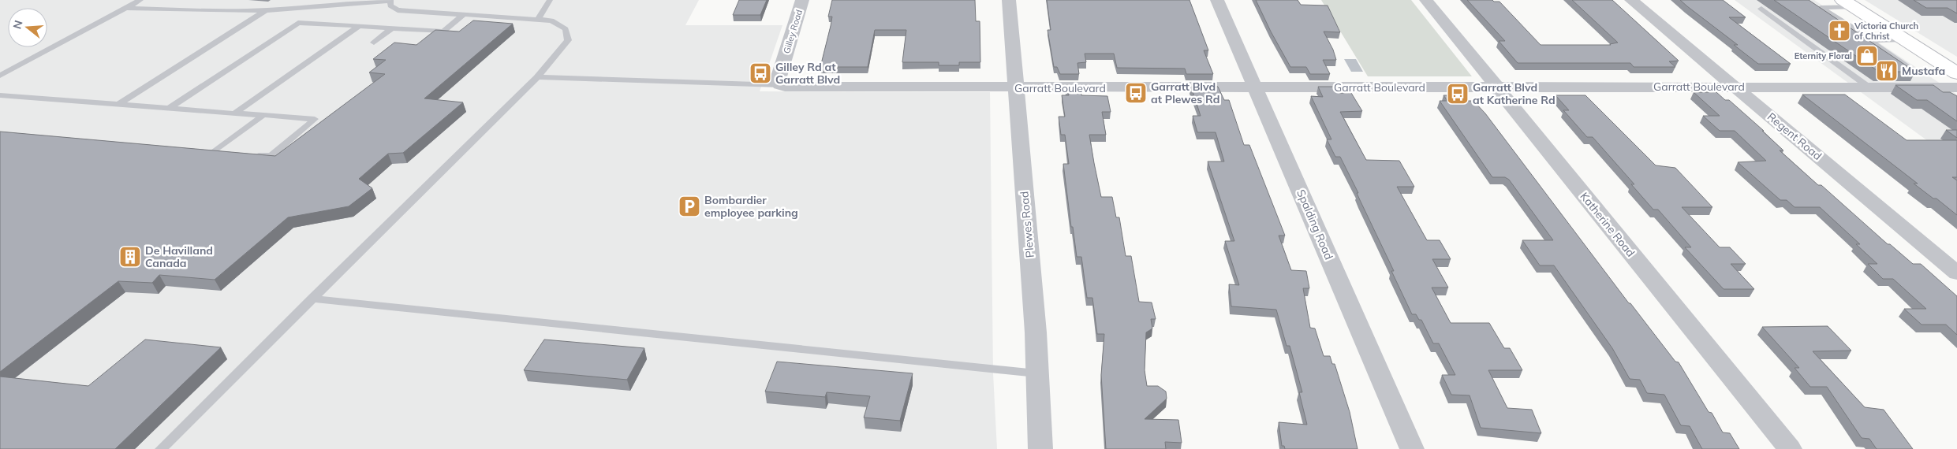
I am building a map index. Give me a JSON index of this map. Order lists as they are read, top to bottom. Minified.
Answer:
{"streets":{"street":["Gilley Road","Garratt Boulevard","Regent Road","Plewes Road","Spalding Road","Katherine Road"]},"crossings":[["Gilley Road","Garratt Boulevard"],["Garratt Boulevard","Regent Road"],["Garratt Boulevard","Plewes Road"],["Garratt Boulevard","Spalding Road"],["Garratt Boulevard","Katherine Road"]],"places":{"church":["Victoria Church of Christ"],"shop":["Eternity Floral"],"restaurant":["Mustafa"],"bus stop":["Gilley Rd at Garratt Blvd","Garratt Blvd at Plewes Rd","Garratt Blvd at Katherine Rd"],"parking":["Bombardier employee parking"],"building":["De Havilland Canada"]},"north":"left"}
